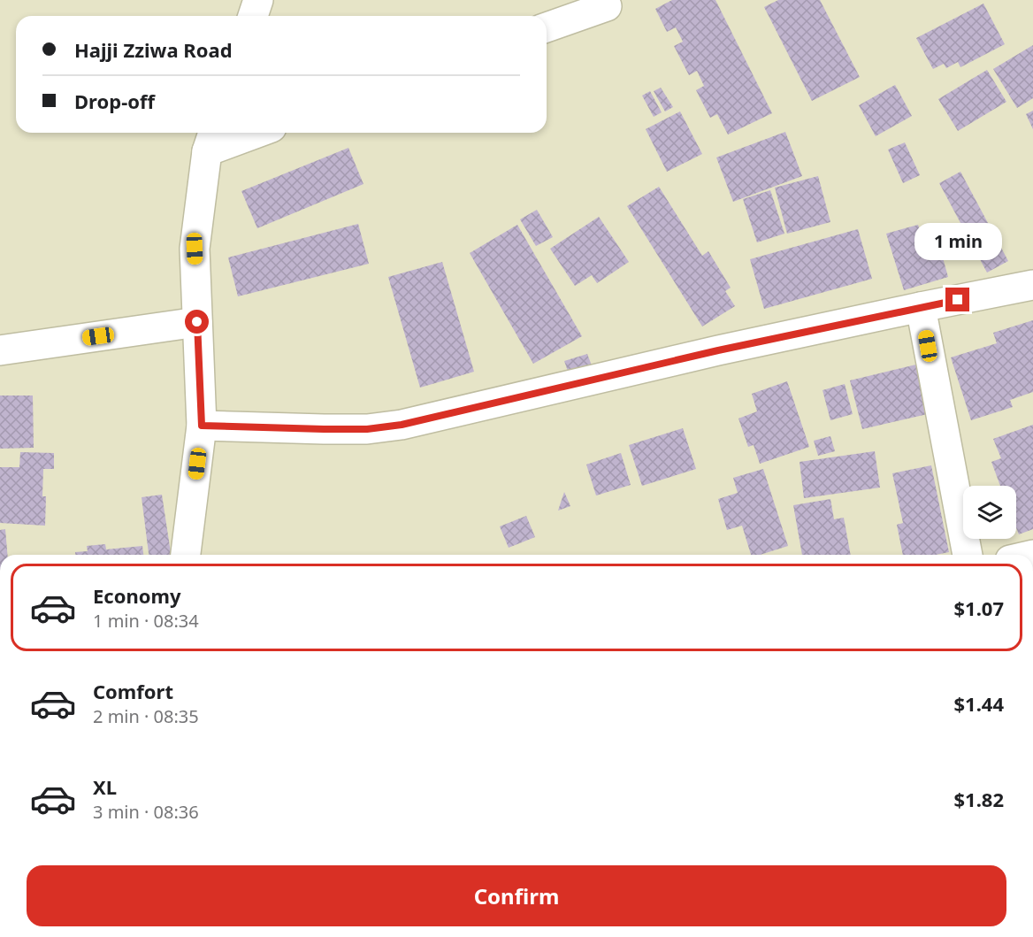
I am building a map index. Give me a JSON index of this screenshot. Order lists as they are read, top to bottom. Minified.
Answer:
{"page":{"banner":["Hajji Zziwa Road","Drop-off"],"bubble":"1 min","list":[{"name":"Economy","note":"1 min · 08:34","value":"$1.07"},{"name":"Comfort","note":"2 min · 08:35","value":"$1.44"},{"name":"XL","note":"3 min · 08:36","value":"$1.82"}],"buttons":"Confirm"}}
